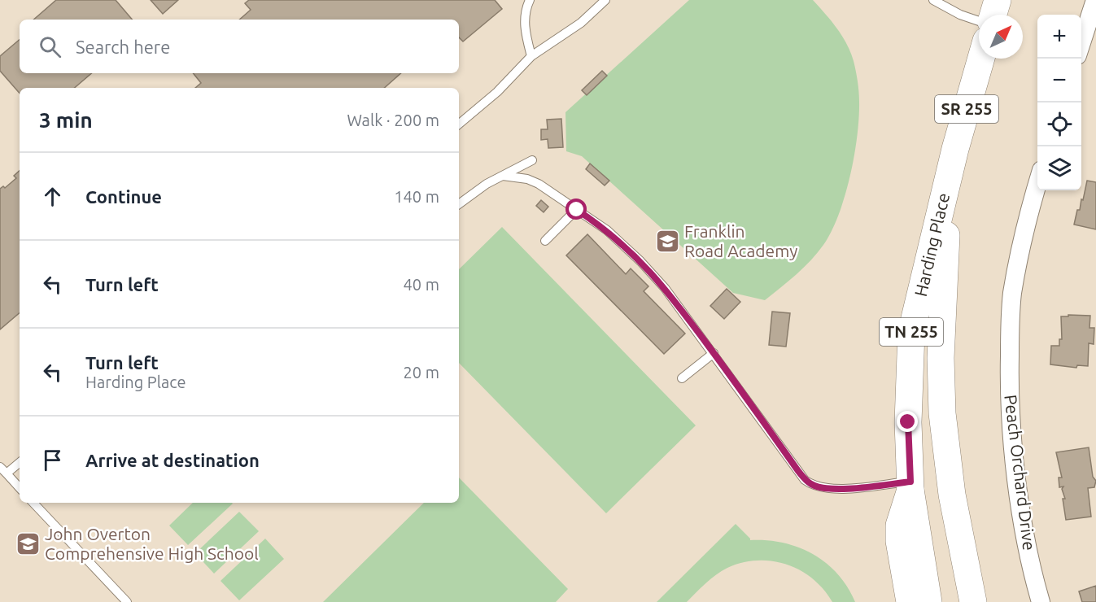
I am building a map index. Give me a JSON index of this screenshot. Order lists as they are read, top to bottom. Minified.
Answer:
{"streets":{"main road":["SR 255","Harding Place","TN 255"],"street":["Peach Orchard Drive"]},"places":{"school or university":["Franklin Road Academy","John Overton Comprehensive High School"]},"north":"top right","page":{"map_buttons":["+","−"],"search":"Search here","heading":["3 min","Walk · 200 m"],"list":[["Continue","140 m"],["Turn left","40 m"],["Turn left","Harding Place","20 m"],"Arrive at destination"]}}
